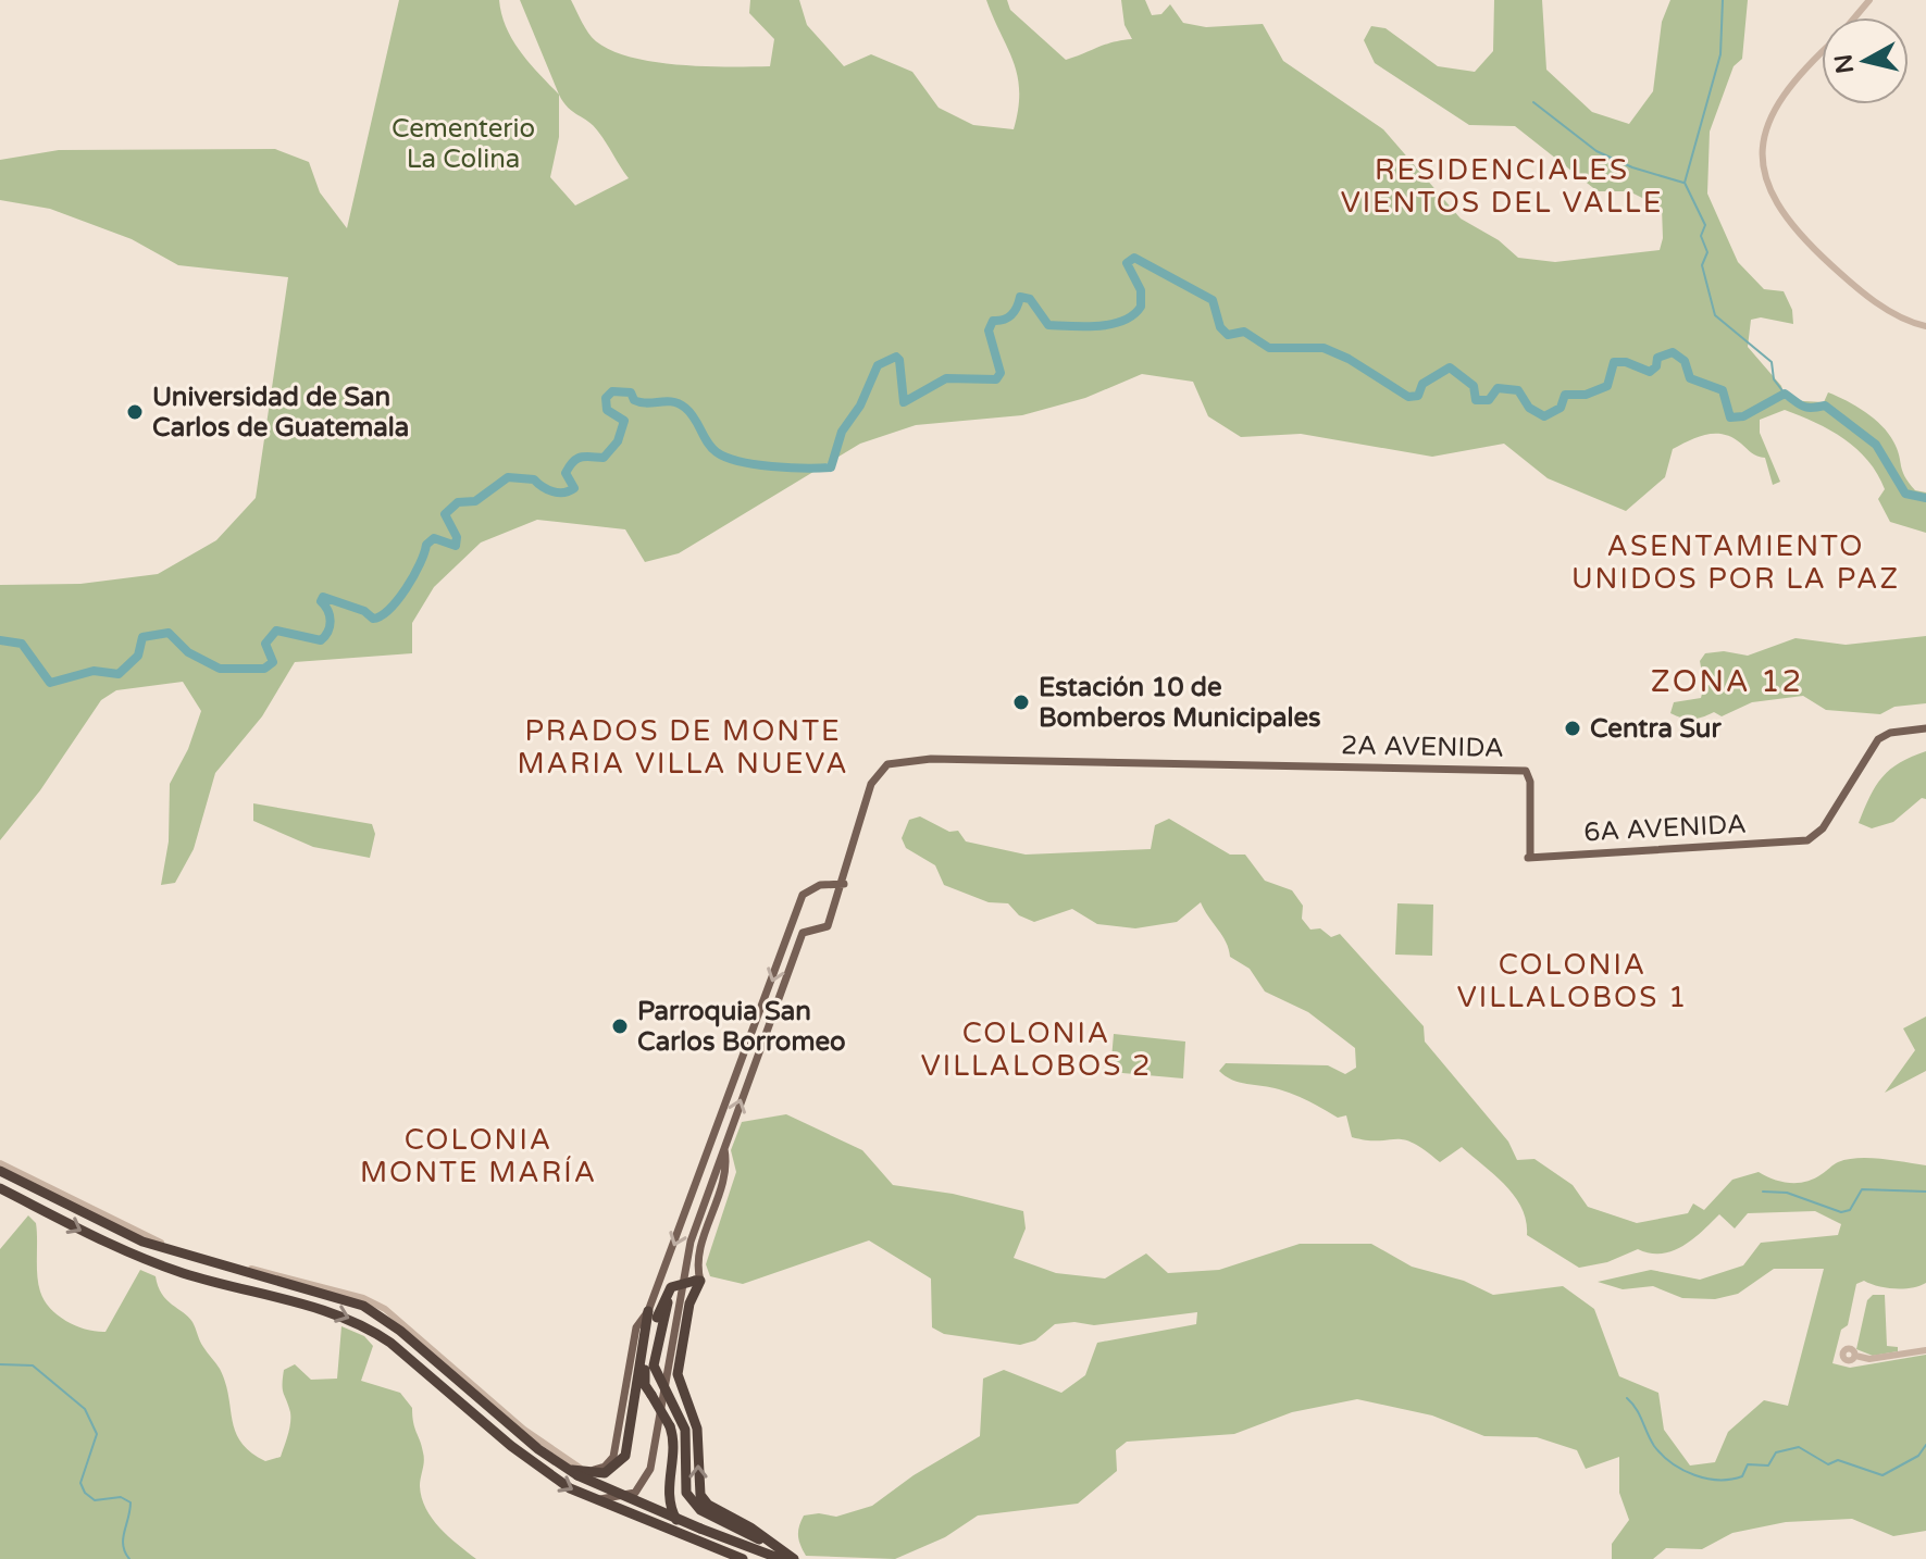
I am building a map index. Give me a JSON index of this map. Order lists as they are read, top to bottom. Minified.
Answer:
{"streets":{"main road":["2A AVENIDA","6A AVENIDA"]},"crossings":[["2A AVENIDA","6A AVENIDA"]],"districts":["RESIDENCIALES VIENTOS DEL VALLE","ASENTAMIENTO UNIDOS POR LA PAZ","ZONA 12","PRADOS DE MONTE MARIA VILLA NUEVA","COLONIA VILLALOBOS 1","COLONIA VILLALOBOS 2","COLONIA MONTE MARÍA"],"parks":["Cementerio La Colina"],"places":["Universidad de San Carlos de Guatemala","Estación 10 de Bomberos Municipales","Centra Sur","Parroquia San Carlos Borromeo"],"north":"left"}
